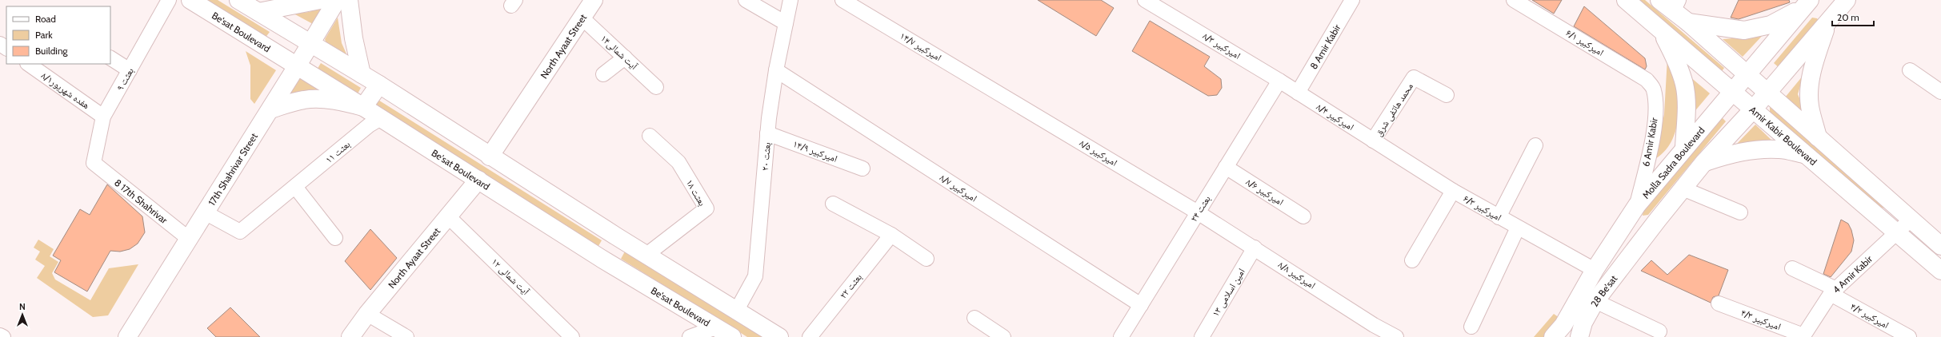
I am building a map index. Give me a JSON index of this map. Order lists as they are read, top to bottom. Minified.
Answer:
{"streets":{"main road":["Be'sat Boulevard","North Ayaat Street","Amir Kabir Boulevard","Molla Sadra Boulevard","17th Shahrivar Street","28 Be'sat"],"street":["امیرکبیر ۶/۱","امیرکبیر ۸/۳","امیرکبیر ۱۴/۷","8 Amir Kabir","آیت شمالی۱۴","۹ بعثت","هفده شهریور۸/۱","محمد هاتفی شرق","امیرکبیر ۸/۴","6 Amir Kabir","امیرکبیر ۱۴/۹","بعثت ۱۱","امیرکبیر ۸/۵","بعثت ۲۰","امیرکبیر ۸/۷","امیرکبیر ۸/۶","بعثت ۱۸","8 17th Shahrivar","امیرکبیر ۶/۳","بعثت ۲۴","4 Amir Kabir","امیرکبیر ۸/۸","آیت شمالی ۱۲","بعثت ۲۲","امین اسلامی ۱۳","امیرکبیر ۴/۲","امیرکبیر ۴/۳"]},"crossings":[["Be'sat Boulevard","North Ayaat Street"],["Be'sat Boulevard","بعثت ۱۱"],["Be'sat Boulevard","17th Shahrivar Street"],["امیرکبیر ۶/۱","6 Amir Kabir"],["امیرکبیر ۸/۳","8 Amir Kabir"],["امیرکبیر ۸/۳","امیرکبیر ۸/۴"],["امیرکبیر ۸/۳","بعثت ۲۴"],["North Ayaat Street","آیت شمالی۱۴"],["North Ayaat Street","آیت شمالی ۱۲"],["امیرکبیر ۱۴/۷","امیرکبیر ۸/۵"],["8 Amir Kabir","امیرکبیر ۸/۴"],["۹ بعثت","هفده شهریور۸/۱"],["۹ بعثت","8 17th Shahrivar"],["محمد هاتفی شرق","امیرکبیر ۸/۴"],["محمد هاتفی شرق","امیرکبیر ۶/۳"],["امیرکبیر ۸/۴","امیرکبیر ۶/۳"],["Amir Kabir Boulevard","Molla Sadra Boulevard"],["Amir Kabir Boulevard","4 Amir Kabir"],["6 Amir Kabir","Molla Sadra Boulevard"],["امیرکبیر ۱۴/۹","بعثت ۲۰"],["بعثت ۱۱","17th Shahrivar Street"],["امیرکبیر ۸/۵","بعثت ۲۴"],["امیرکبیر ۸/۵","امیرکبیر ۸/۸"],["بعثت ۲۰","امیرکبیر ۸/۷"],["Molla Sadra Boulevard","امیرکبیر ۶/۳"],["17th Shahrivar Street","8 17th Shahrivar"],["امیرکبیر ۸/۷","بعثت ۲۴"],["امیرکبیر ۸/۶","بعثت ۲۴"],["بعثت ۲۴","امیرکبیر ۸/۸"],["4 Amir Kabir","امیرکبیر ۴/۲"],["4 Amir Kabir","امیرکبیر ۴/۳"],["امیرکبیر ۸/۸","امین اسلامی ۱۳"]],"legend":["Road","Park","Building"],"scale_bar":"20 m","north":"top"}
